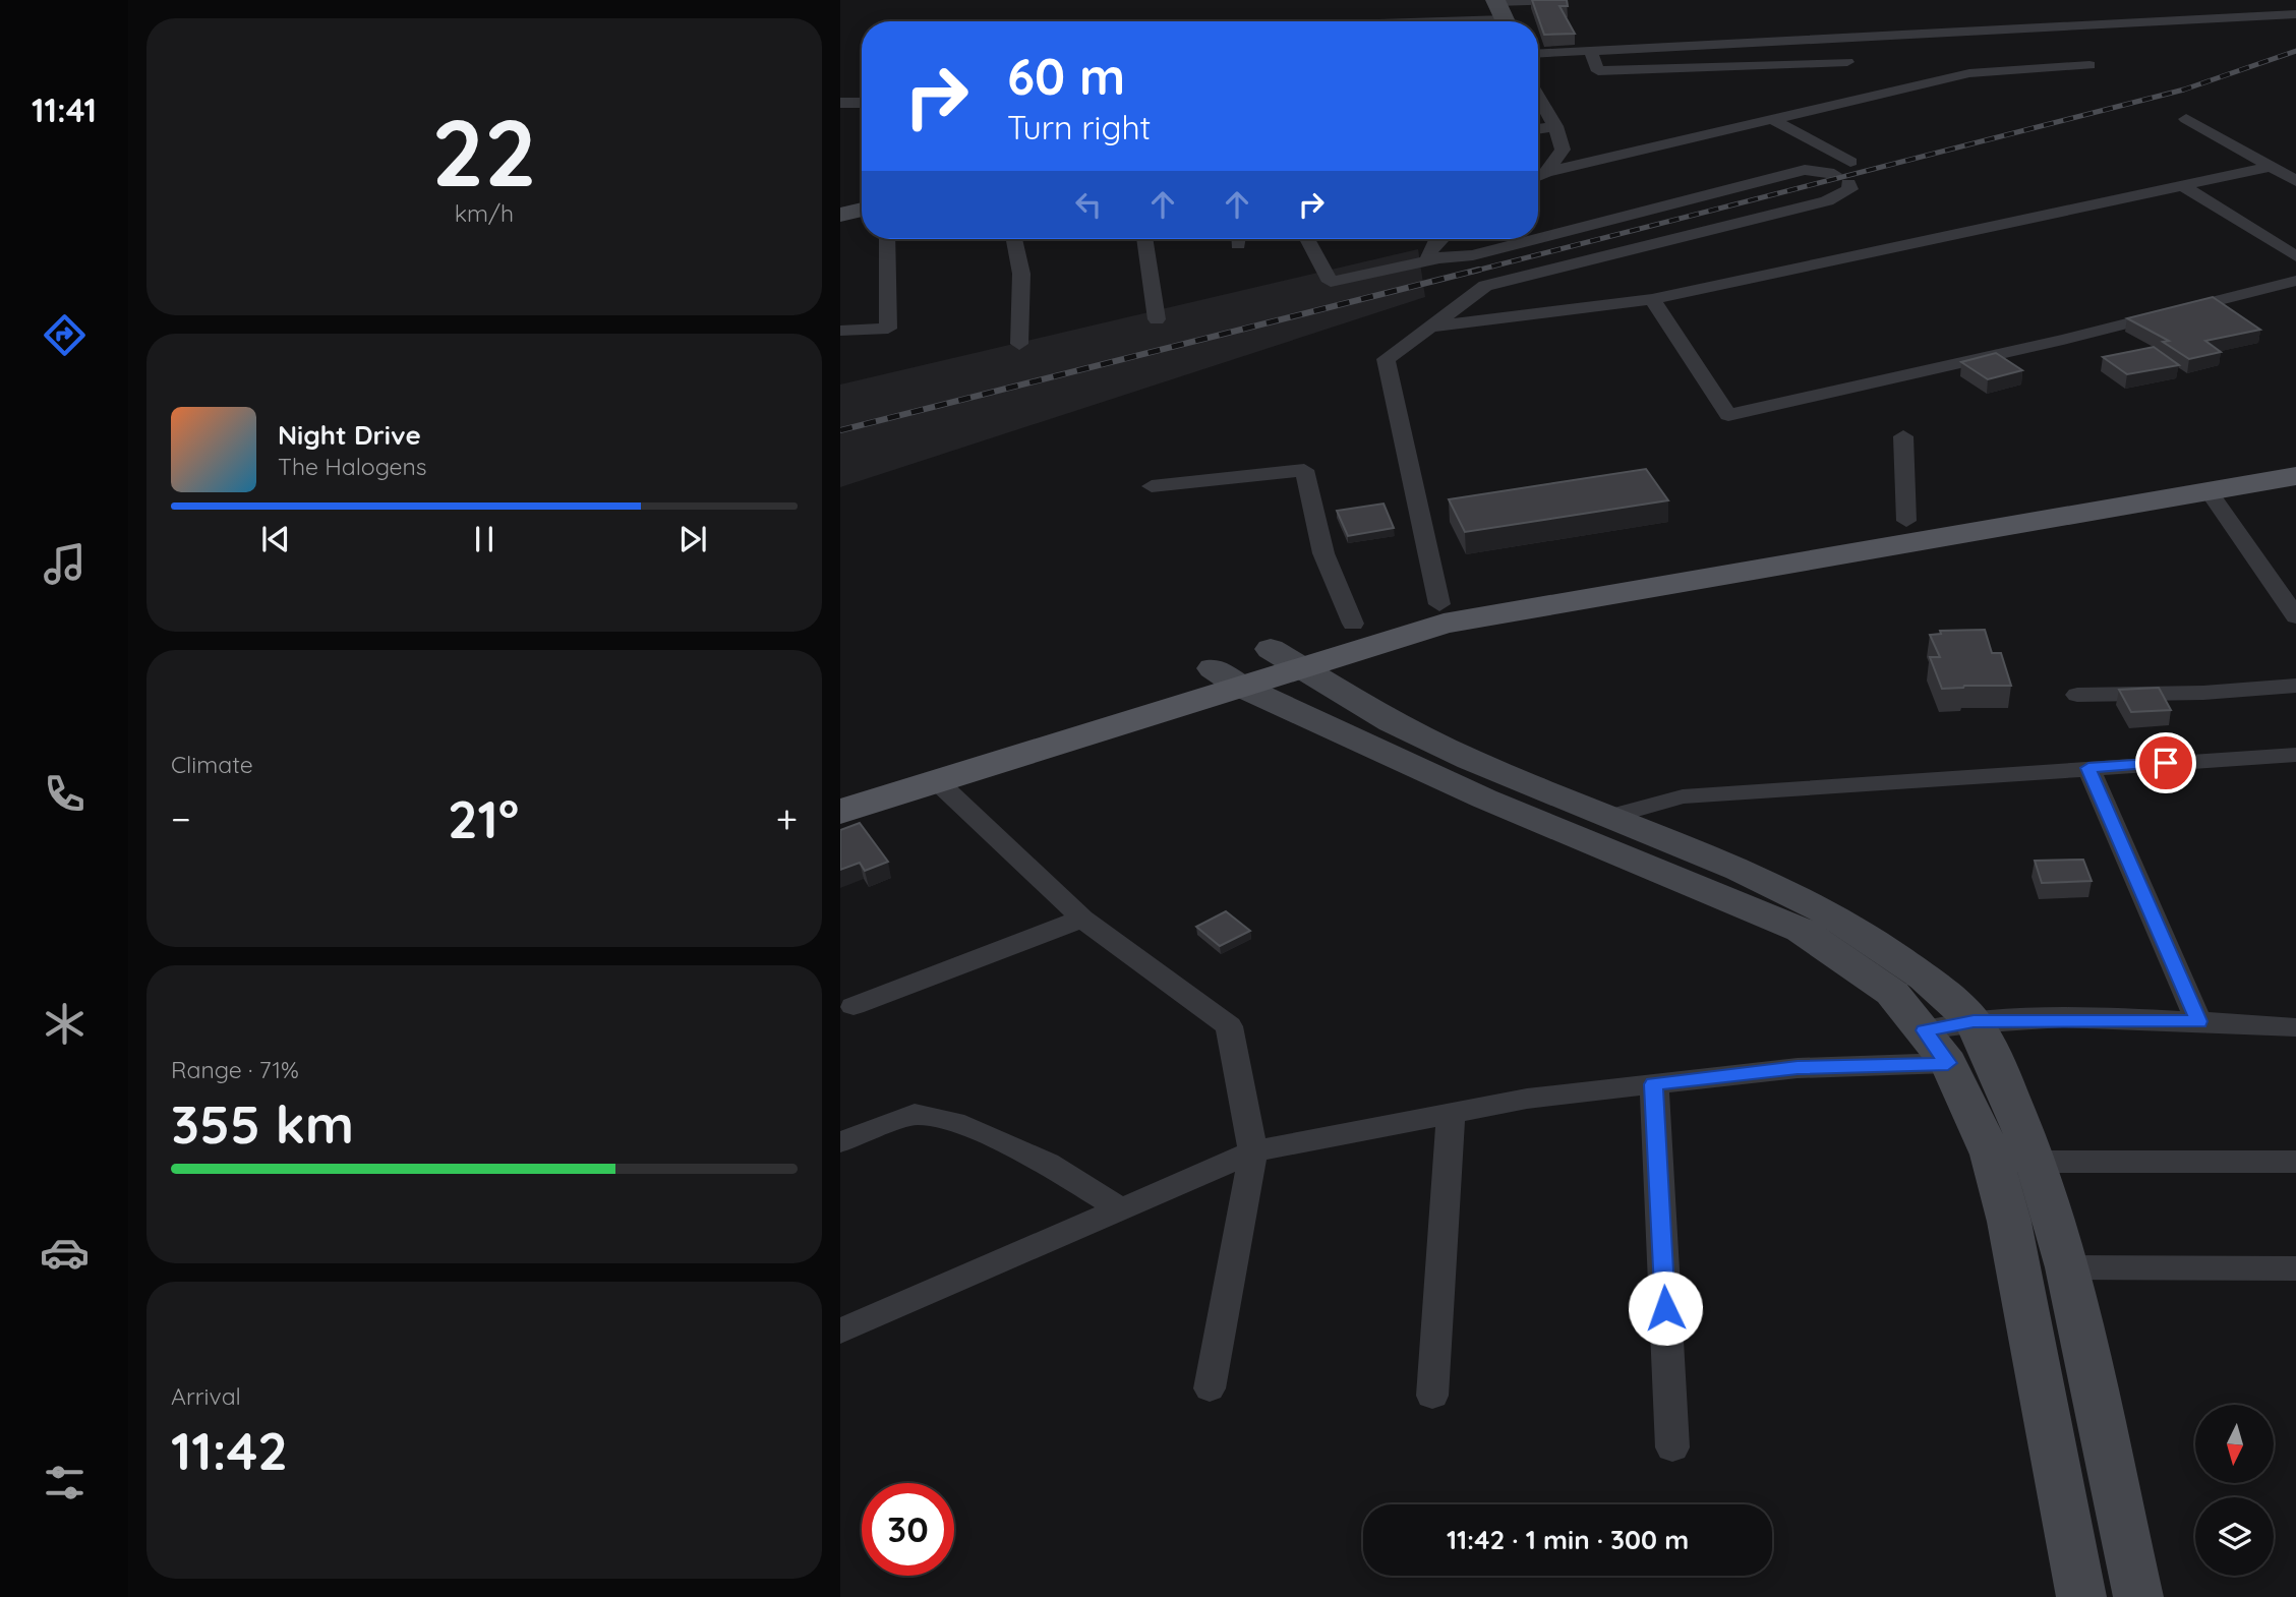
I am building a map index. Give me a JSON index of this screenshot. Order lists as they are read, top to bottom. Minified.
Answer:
{"north":"bottom","page":{"tabs":"11:41","tile":[["22","km/h"],"Climate",["Range · 71%","355 km"],["Arrival","11:42"]],"turn":["60 m","Turn right"],"song":["Night Drive","The Halogens"],"heat":["−","21°","+"],"limit":"30","trip":"11:42 · 1 min · 300 m"}}
